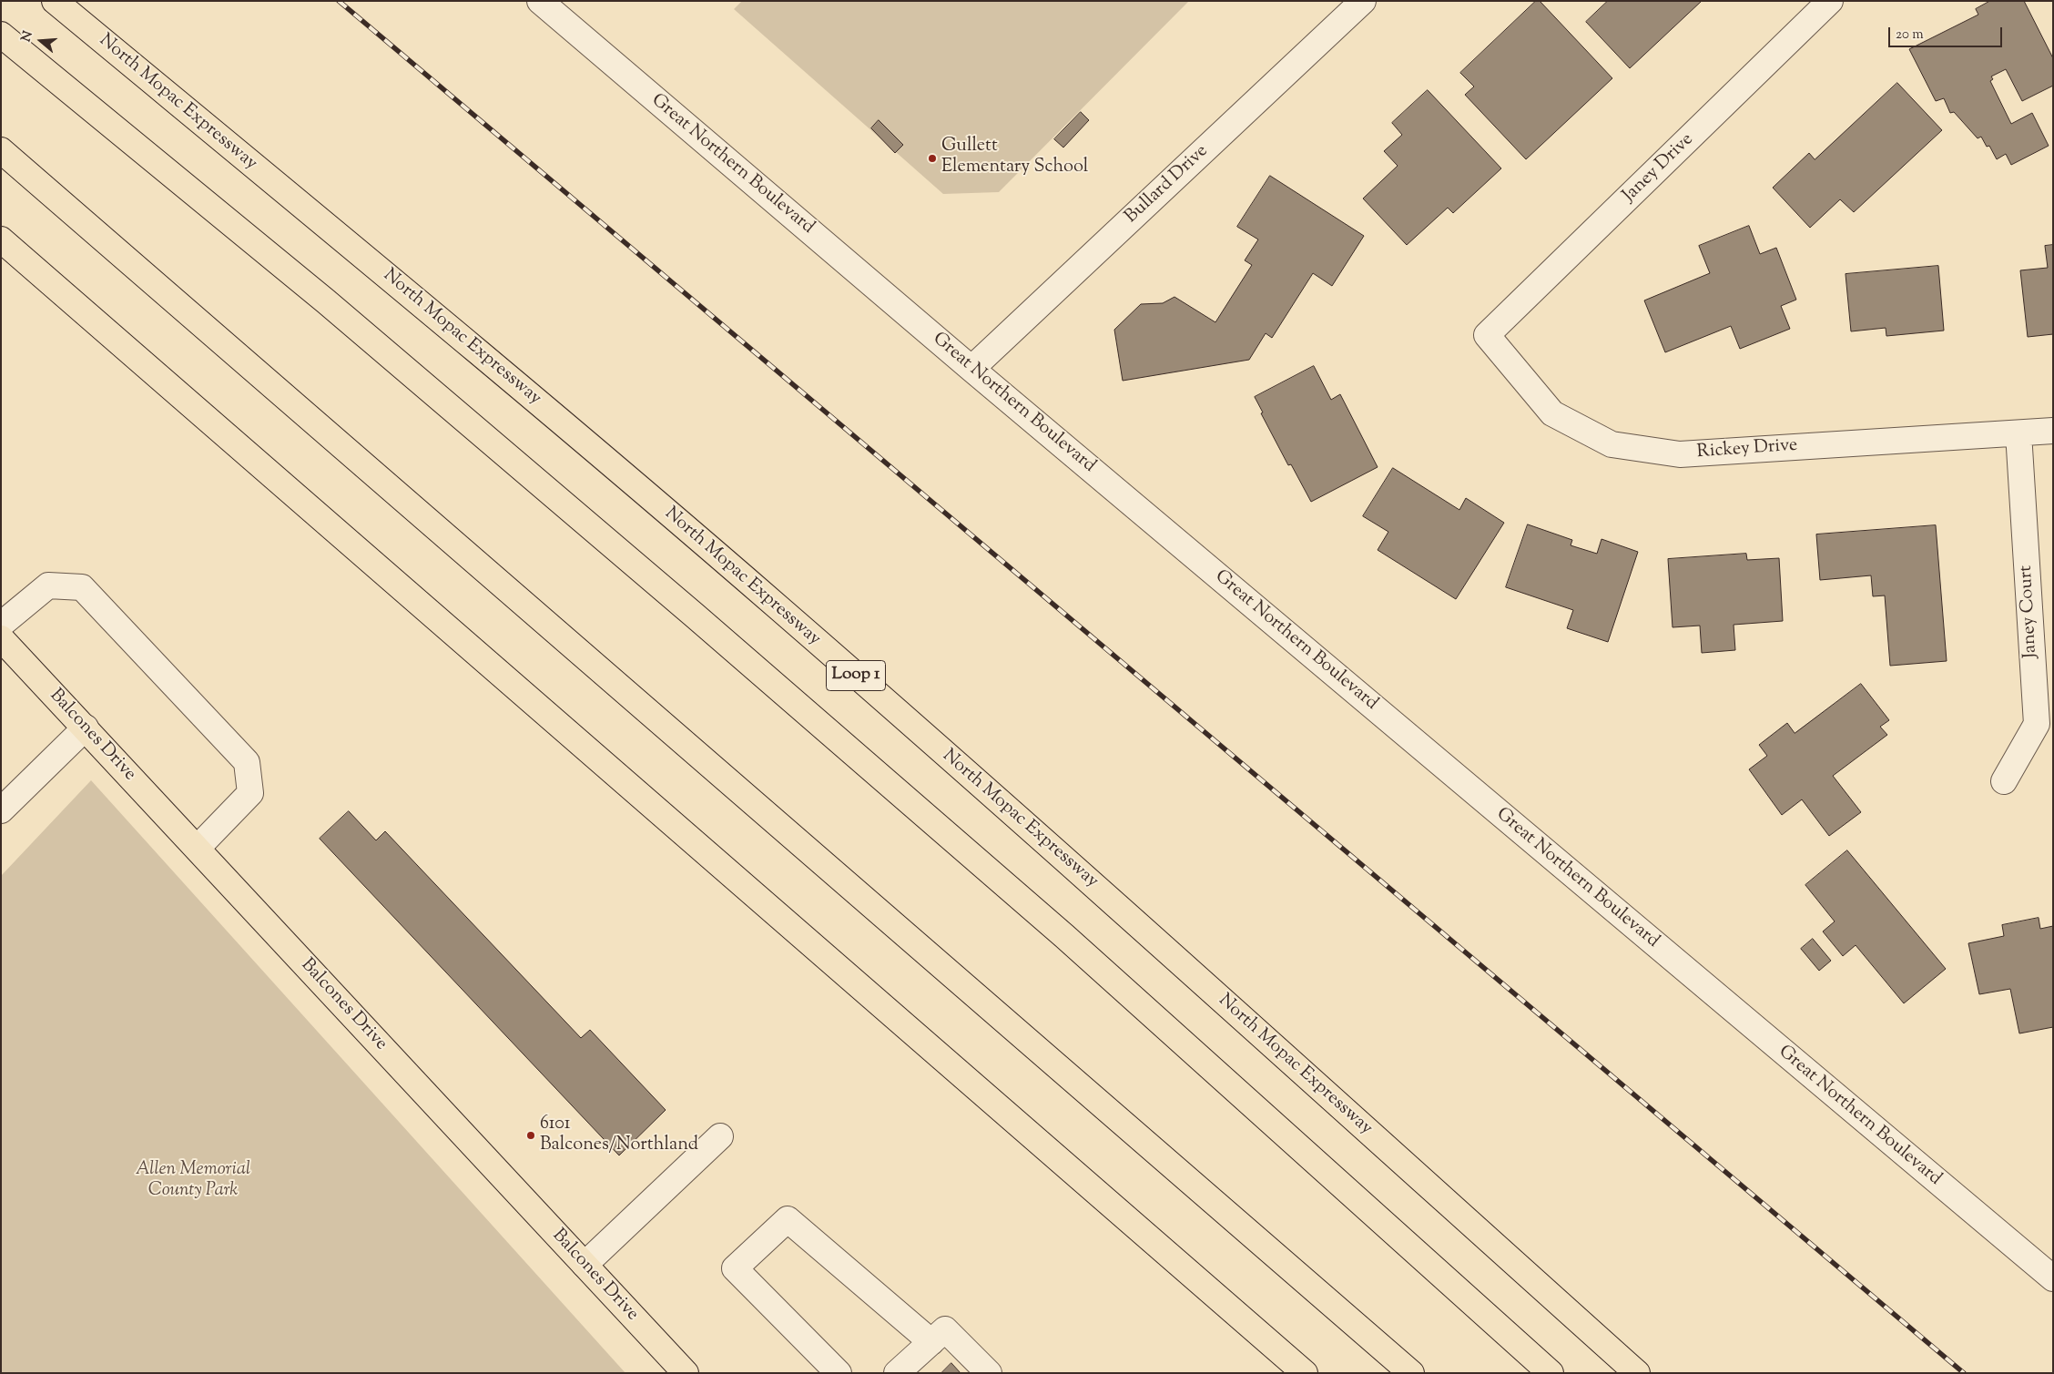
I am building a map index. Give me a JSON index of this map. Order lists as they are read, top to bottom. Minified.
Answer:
{"streets":{"main road":["North Mopac Expressway","Loop 1","Balcones Drive"],"street":["Great Northern Boulevard","Janey Drive","Bullard Drive","Rickey Drive","Janey Court"]},"crossings":[["Great Northern Boulevard","Bullard Drive"],["Janey Drive","Rickey Drive"],["Rickey Drive","Janey Court"]],"parks":["Allen Memorial County Park"],"places":["Gullett Elementary School","6101 Balcones/Northland"],"scale_bar":"20 m","north":"left"}
